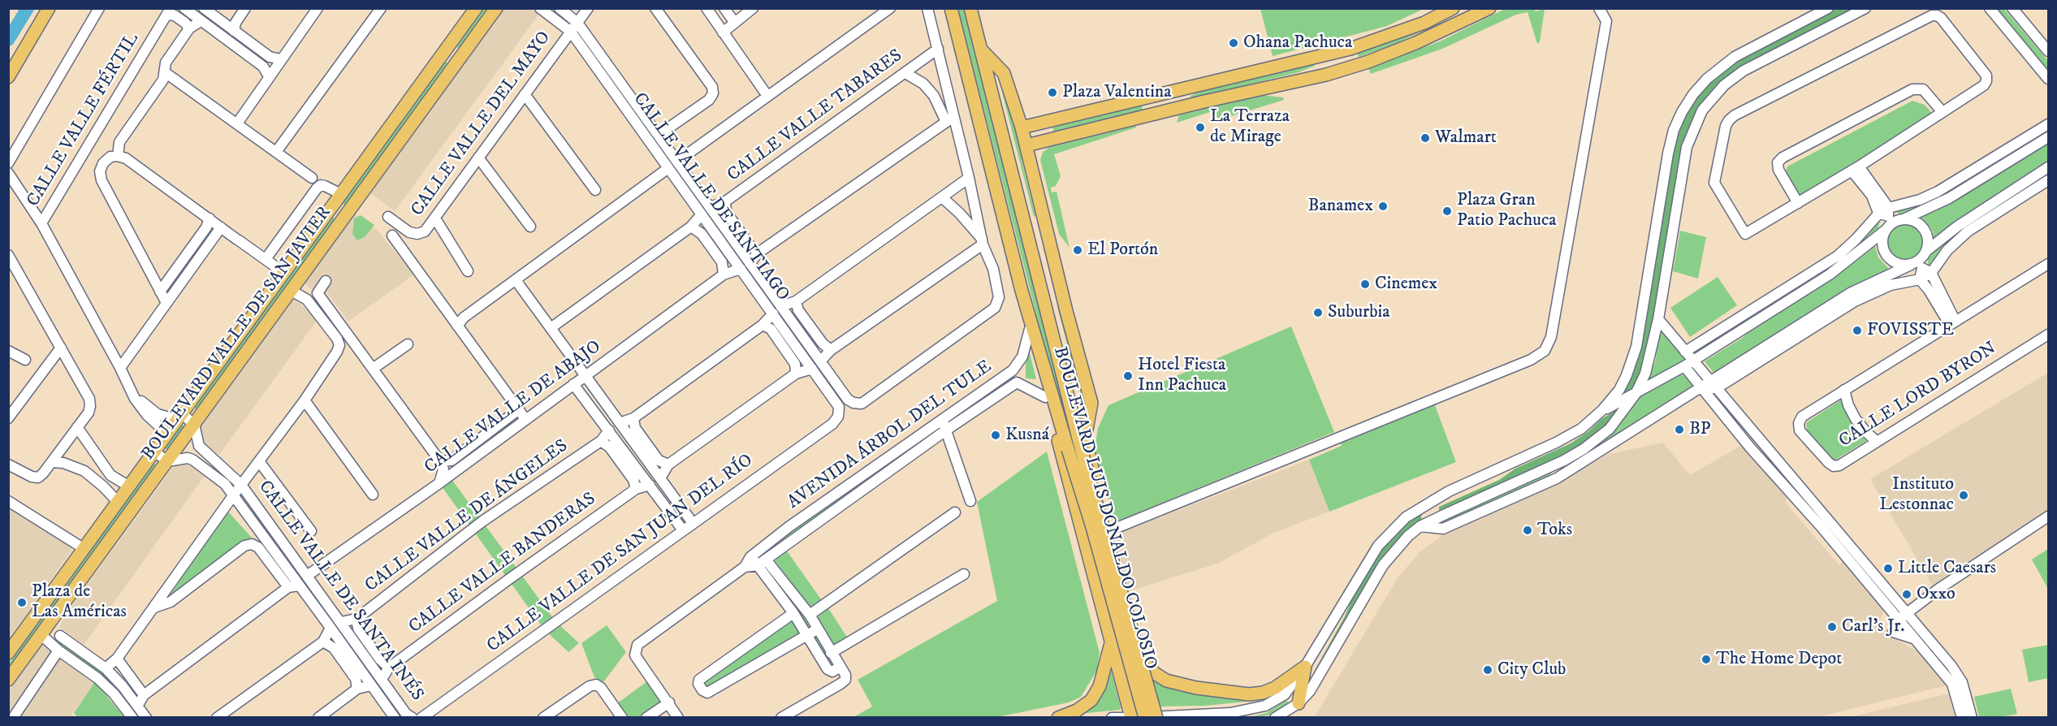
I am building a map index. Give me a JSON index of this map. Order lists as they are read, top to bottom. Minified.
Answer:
{"streets":{"main road":["BOULEVARD VALLE DE SAN JAVIER","BOULEVARD LUIS DONALDO COLOSIO"],"street":["CALLE VALLE TABARES","CALLE VALLE FÉRTIL","CALLE VALLE DEL MAYO","CALLE VALLE DE SANTIAGO","CALLE LORD BYRON","CALLE VALLE DE ABAJO","AVENIDA ÁRBOL DEL TULE","CALLE VALLE DE ÁNGELES","CALLE VALLE DE SAN JUAN DEL RÍO","CALLE VALLE BANDERAS","CALLE VALLE DE SANTA INÉS"]},"crossings":[["CALLE VALLE TABARES","CALLE VALLE DE SANTIAGO"],["CALLE VALLE DEL MAYO","CALLE VALLE DE SANTIAGO"],["CALLE VALLE DE SANTIAGO","CALLE VALLE DE ABAJO"],["CALLE VALLE DE SANTIAGO","CALLE VALLE DE SAN JUAN DEL RÍO"],["BOULEVARD VALLE DE SAN JAVIER","CALLE VALLE DE SANTA INÉS"],["CALLE VALLE DE ABAJO","CALLE VALLE DE SANTA INÉS"],["AVENIDA ÁRBOL DEL TULE","BOULEVARD LUIS DONALDO COLOSIO"],["CALLE VALLE DE ÁNGELES","CALLE VALLE DE SANTA INÉS"],["CALLE VALLE BANDERAS","CALLE VALLE DE SANTA INÉS"]],"places":["Ohana Pachuca","Plaza Valentina","La Terraza de Mirage","Walmart","Banamex","Plaza Gran Patio Pachuca","El Portón","Cinemex","Suburbia","FOVISSTE","Hotel Fiesta Inn Pachuca","BP","Kusná","Instituto Lestonnac","Toks","Little Caesars","Oxxo","Plaza de Las Américas","Carl's Jr.","The Home Depot","City Club"]}
